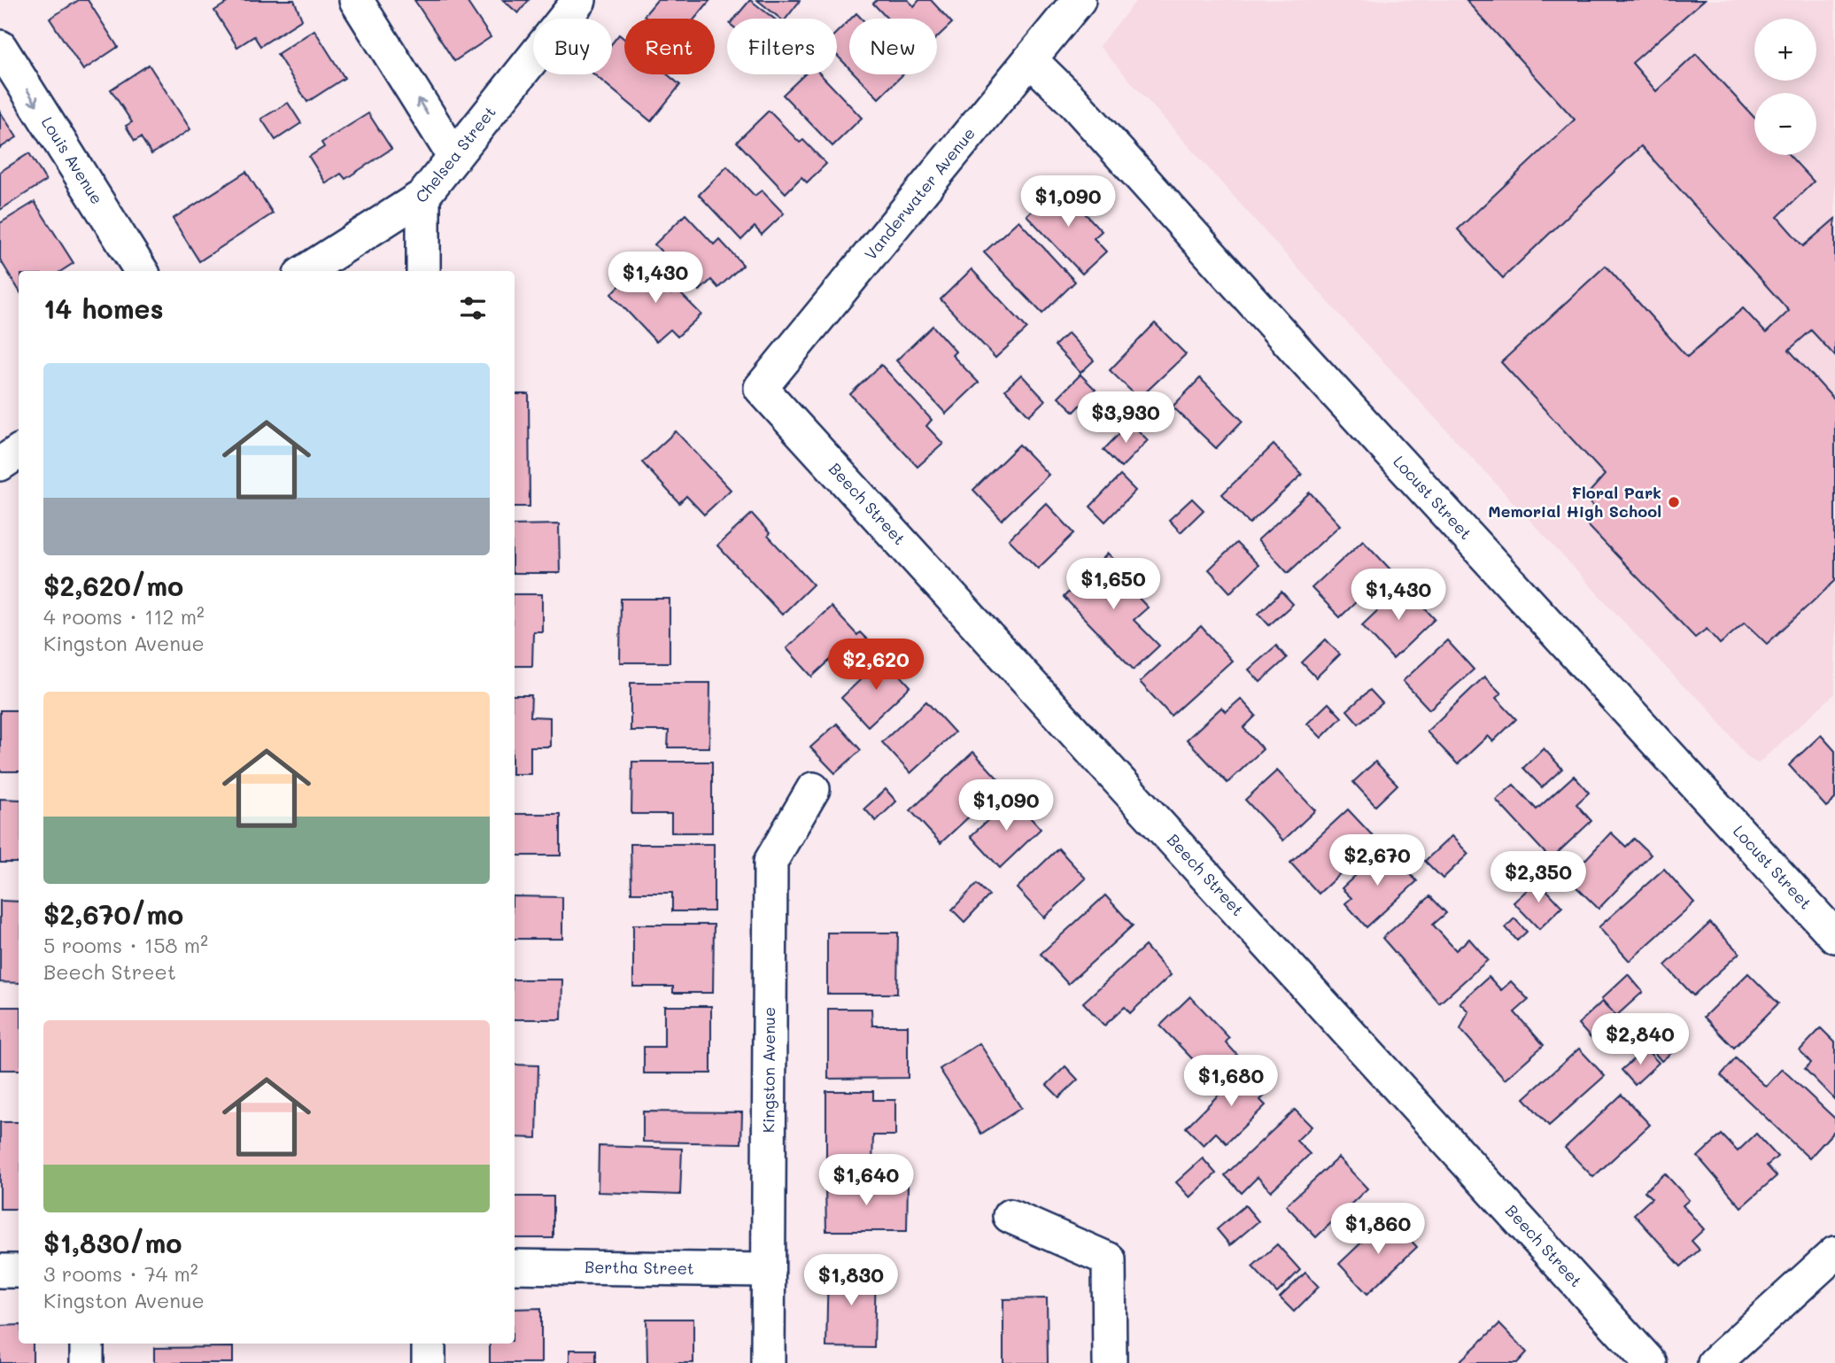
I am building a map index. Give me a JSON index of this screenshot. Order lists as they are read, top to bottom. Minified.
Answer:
{"streets":{"street":["Chelsea Street","Louis Avenue","Vanderwater Avenue","Locust Street","Beech Street","Kingston Avenue","Bertha Street"]},"crossings":[["Vanderwater Avenue","Locust Street"],["Vanderwater Avenue","Beech Street"],["Kingston Avenue","Bertha Street"]],"one_way":["Louis Avenue"],"places":["Floral Park Memorial High School"],"page":{"map_buttons":["+","−"],"chip":["Buy","Rent","Filters","New"],"price":["$1,090","$1,430","$3,930","$1,650","$1,430","$2,620","$1,090","$2,670","$2,350","$2,840","$1,680","$1,640","$1,860","$1,830"],"heading":"14 homes","list":[{"name":"$2,620/mo","note":"4 rooms · 112 m² · Kingston Avenue"},{"name":"$2,670/mo","note":"5 rooms · 158 m² · Beech Street"},{"name":"$1,830/mo","note":"3 rooms · 74 m² · Kingston Avenue"}]}}
